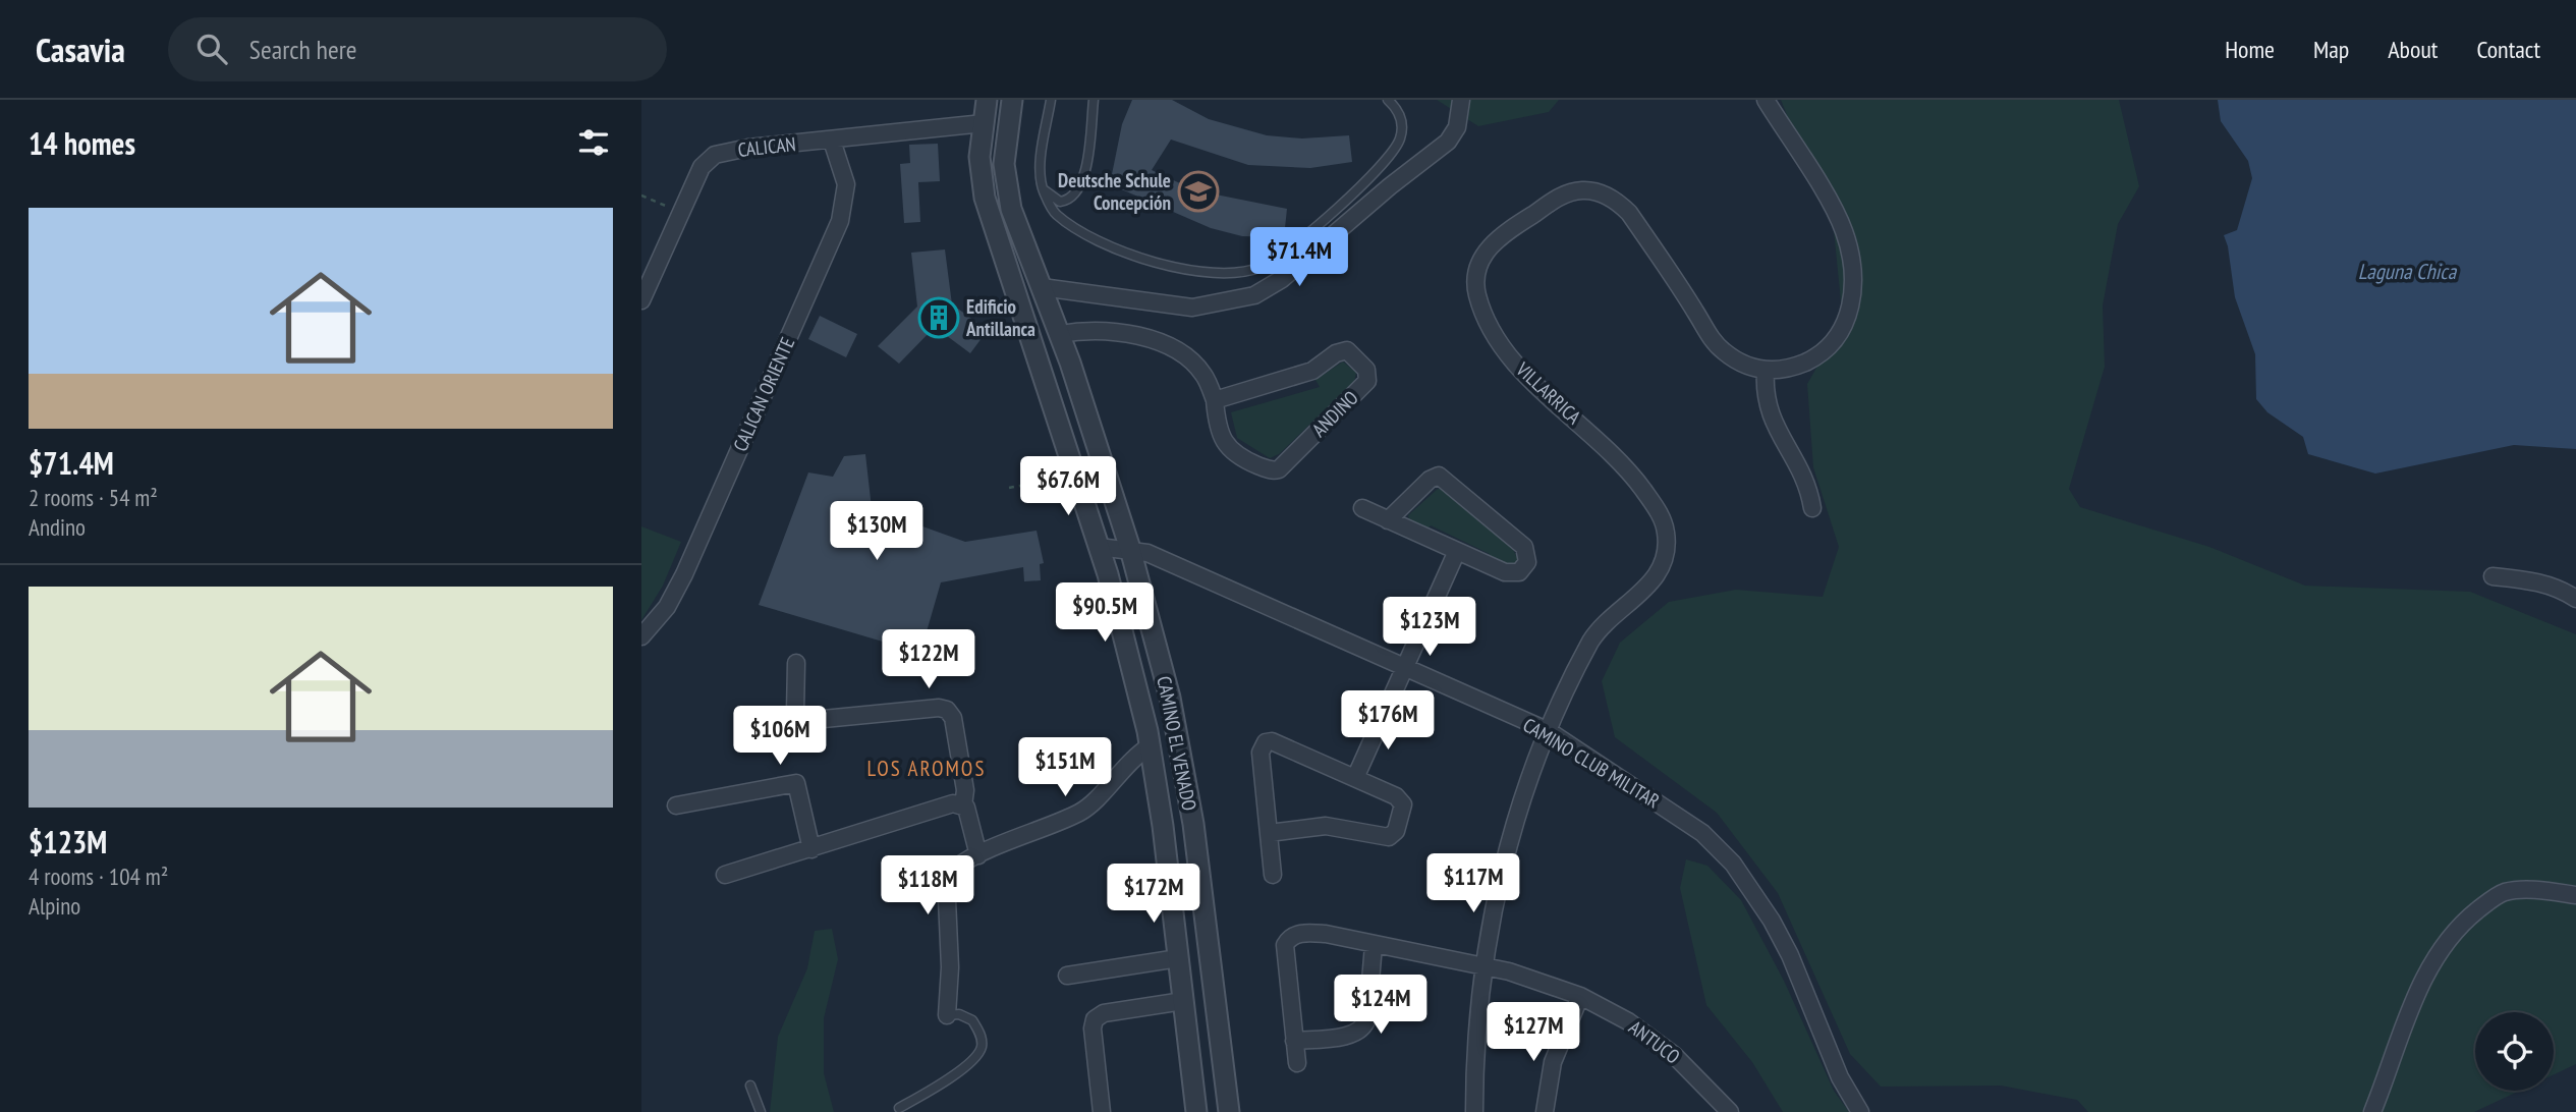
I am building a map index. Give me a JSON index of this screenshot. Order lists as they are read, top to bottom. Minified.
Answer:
{"streets":{"street":["CALICAN","VILLARRICA","CALICAN ORIENTE","ANDINO","CAMINO EL VENADO","CAMINO CLUB MILITAR","ANTUCO"]},"crossings":[["CALICAN","CALICAN ORIENTE"],["CALICAN","CAMINO EL VENADO"],["VILLARRICA","CAMINO CLUB MILITAR"],["VILLARRICA","ANTUCO"],["ANDINO","CAMINO EL VENADO"],["CAMINO EL VENADO","CAMINO CLUB MILITAR"]],"districts":["LOS AROMOS"],"water":["Laguna Chica"],"places":{"school or university":["Deutsche Schule Concepción"],"building":["Edificio Antillanca"]},"page":{"header":"Casavia","search":"Search here","nav":["Home","Map","About","Contact"],"heading":"14 homes","list":[{"name":"$71.4M","note":"2 rooms · 54 m² · Andino"},{"name":"$123M","note":"4 rooms · 104 m² · Alpino"}],"price":["$71.4M","$67.6M","$130M","$90.5M","$123M","$122M","$176M","$106M","$151M","$117M","$118M","$172M","$124M","$127M"]}}
